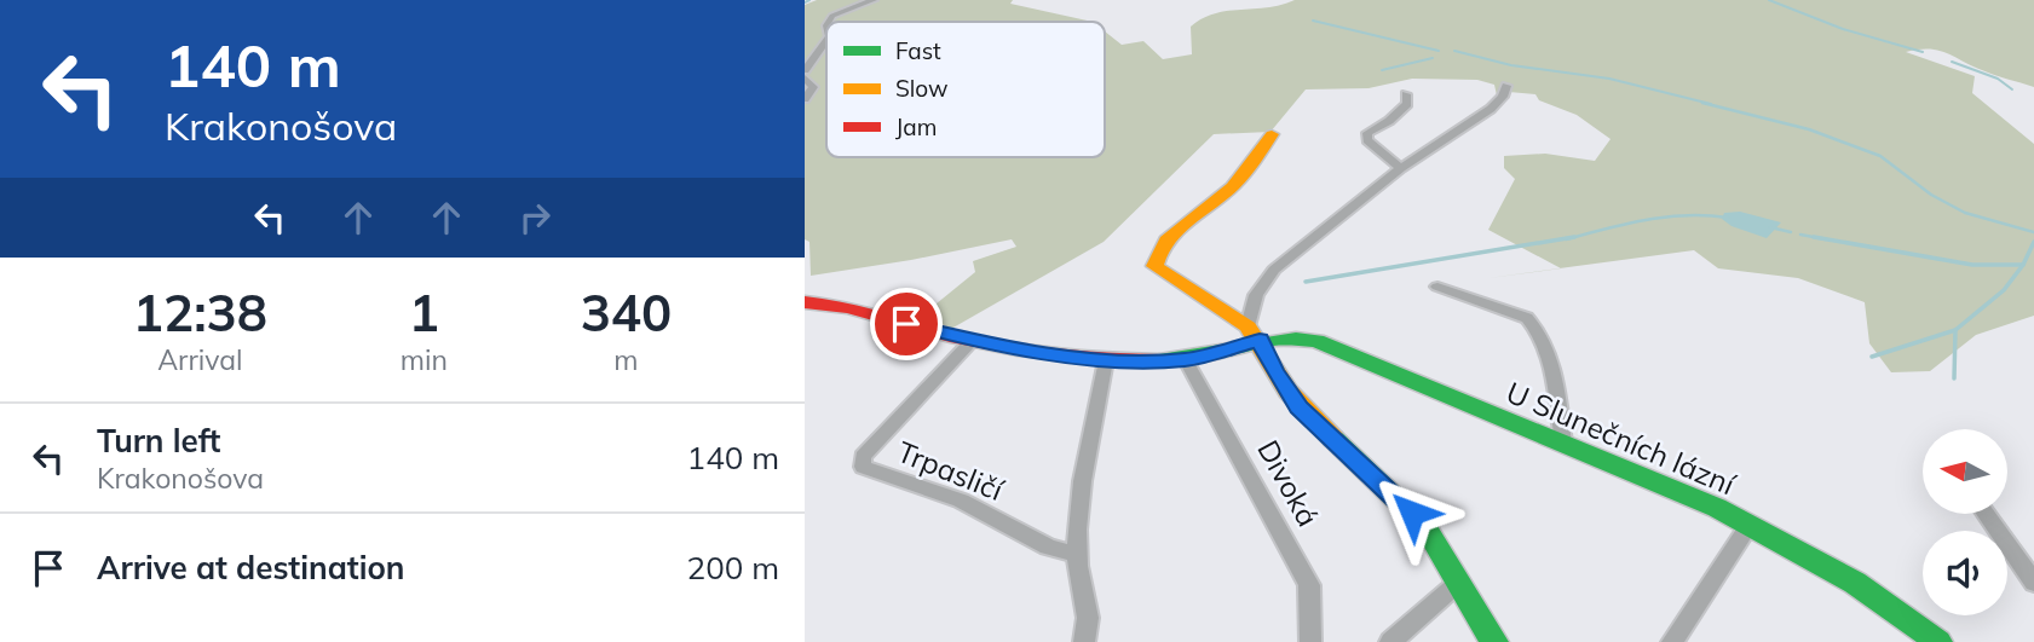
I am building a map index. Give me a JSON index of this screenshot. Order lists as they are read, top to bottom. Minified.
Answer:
{"streets":{"street":["U Slunečních lázní","Trpasličí","Divoká"]},"crossings":[["U Slunečních lázní","Trpasličí"],["U Slunečních lázní","Divoká"]],"legend":["Fast","Slow","Jam"],"north":"left","page":{"turn":["140 m","Krakonošova"],"eta":["12:38","Arrival","1","min","340","m"],"list":[{"name":"Turn left","note":"Krakonošova","value":"140 m"},{"name":"Arrive at destination","value":"200 m"}]}}
